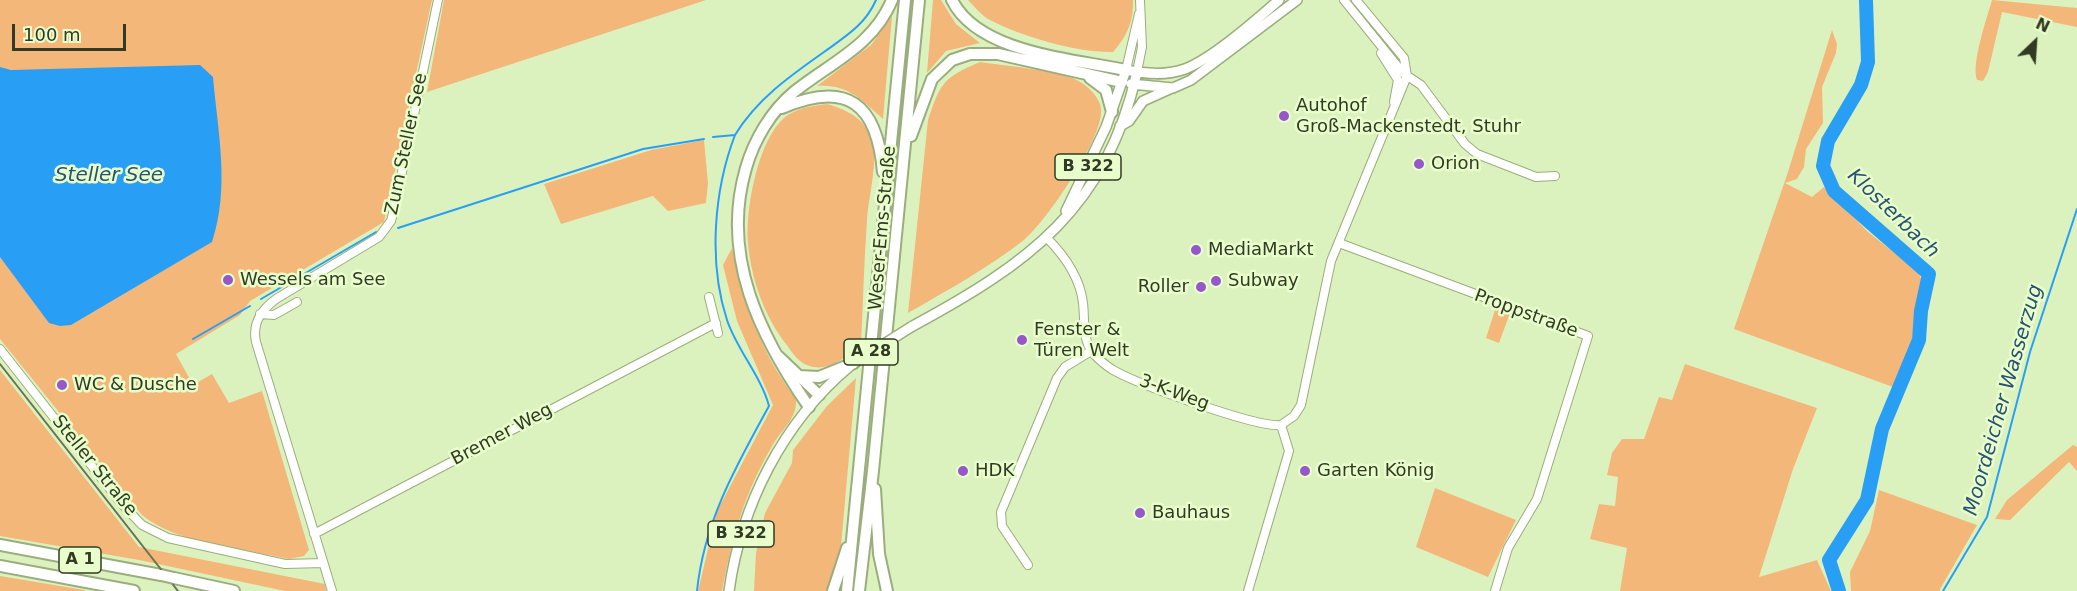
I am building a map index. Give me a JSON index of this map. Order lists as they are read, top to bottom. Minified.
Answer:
{"streets":{"highway":["Weser-Ems-Straße","A 28","A 1"],"main road":["B 322"],"street":["Zum Steller See","Proppstraße","3-K-Weg","Bremer Weg","Steller Straße"]},"water":["Steller See","Klosterbach","Moordeicher Wasserzug"],"places":["Autohof Groß-Mackenstedt, Stuhr","Orion","MediaMarkt","Wessels am See","Subway","Roller","Fenster & Türen Welt","WC & Dusche","HDK","Garten König","Bauhaus"],"scale_bar":"100 m","north":"top right"}
